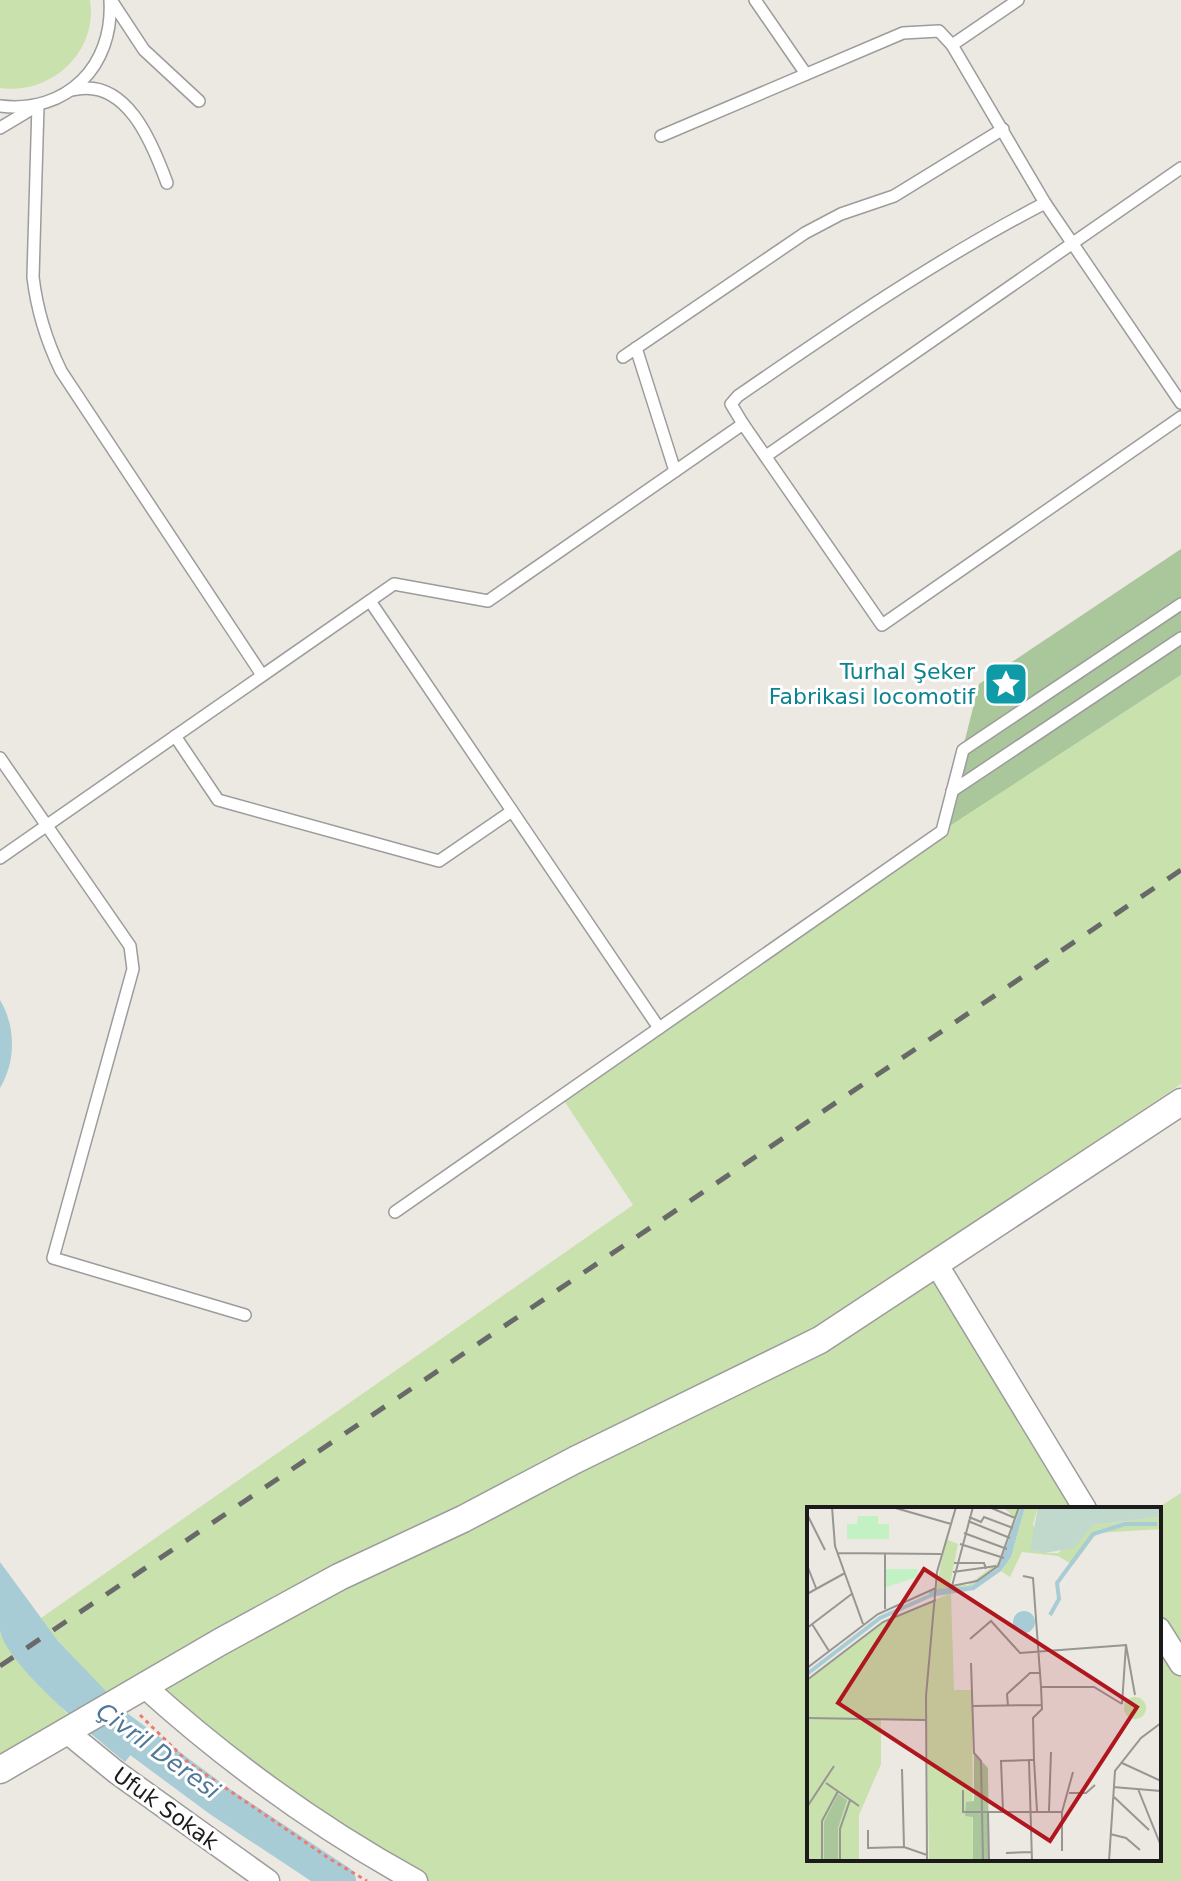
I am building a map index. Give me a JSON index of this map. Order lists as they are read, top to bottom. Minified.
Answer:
{"streets":{"street":["Ufuk Sokak"]},"water":["Çivril Deresi"],"places":{"place":["Turhal Şeker Fabrikasi locomotif"]}}
